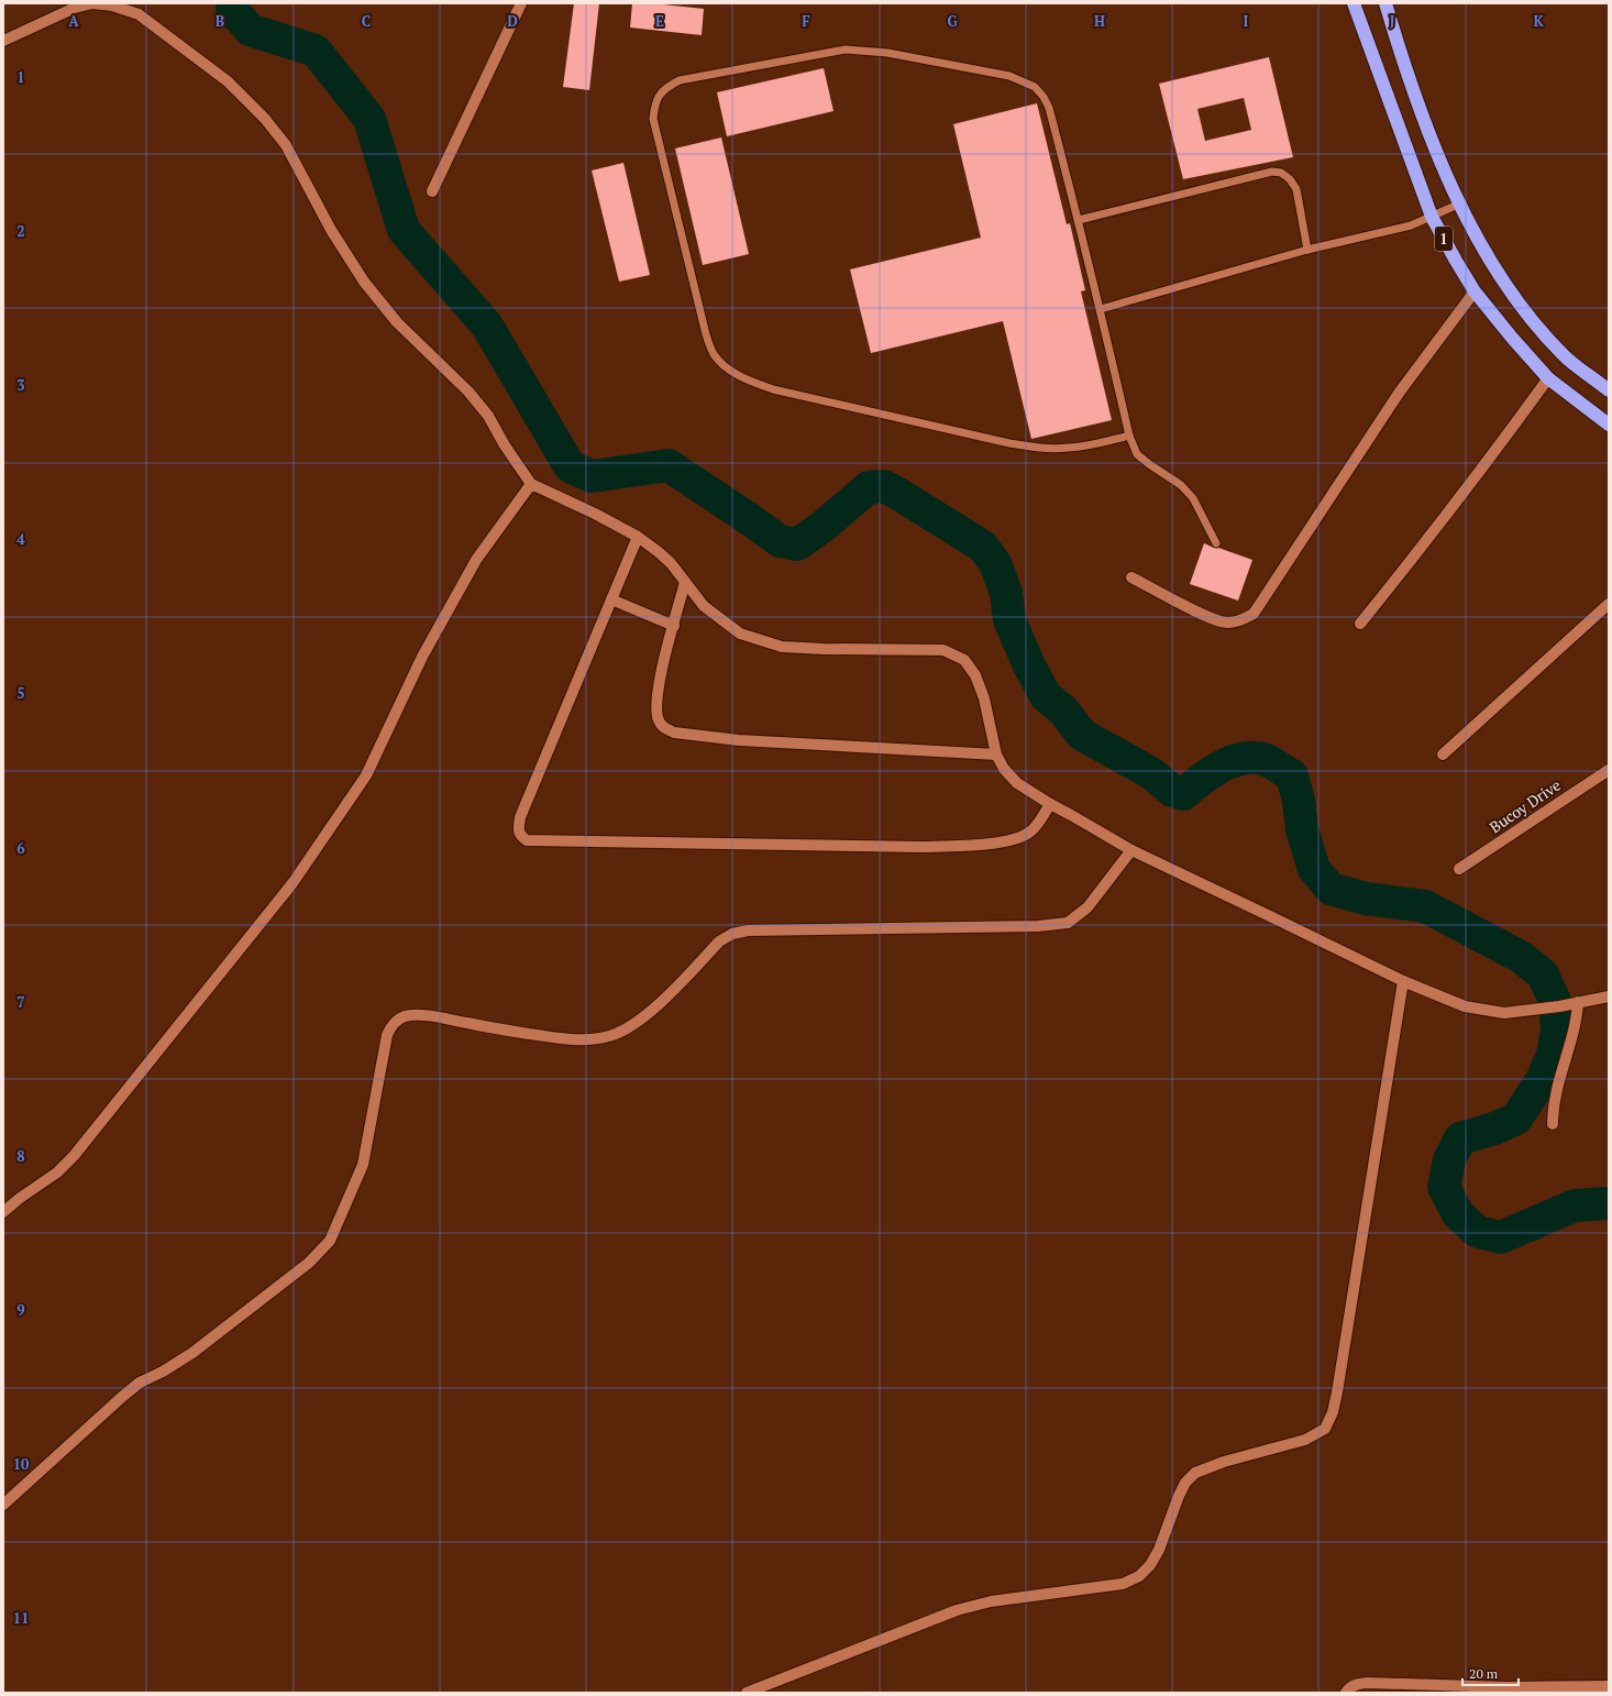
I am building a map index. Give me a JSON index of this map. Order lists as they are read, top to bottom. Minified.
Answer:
{"streets":{"highway":["1"],"street":["Bucoy Drive"]},"scale_bar":"20 m","grid":{"columns":["A","B","C","D","E","F","G","H","I","J","K"],"rows":["1","2","3","4","5","6","7","8","9","10","11"]}}
